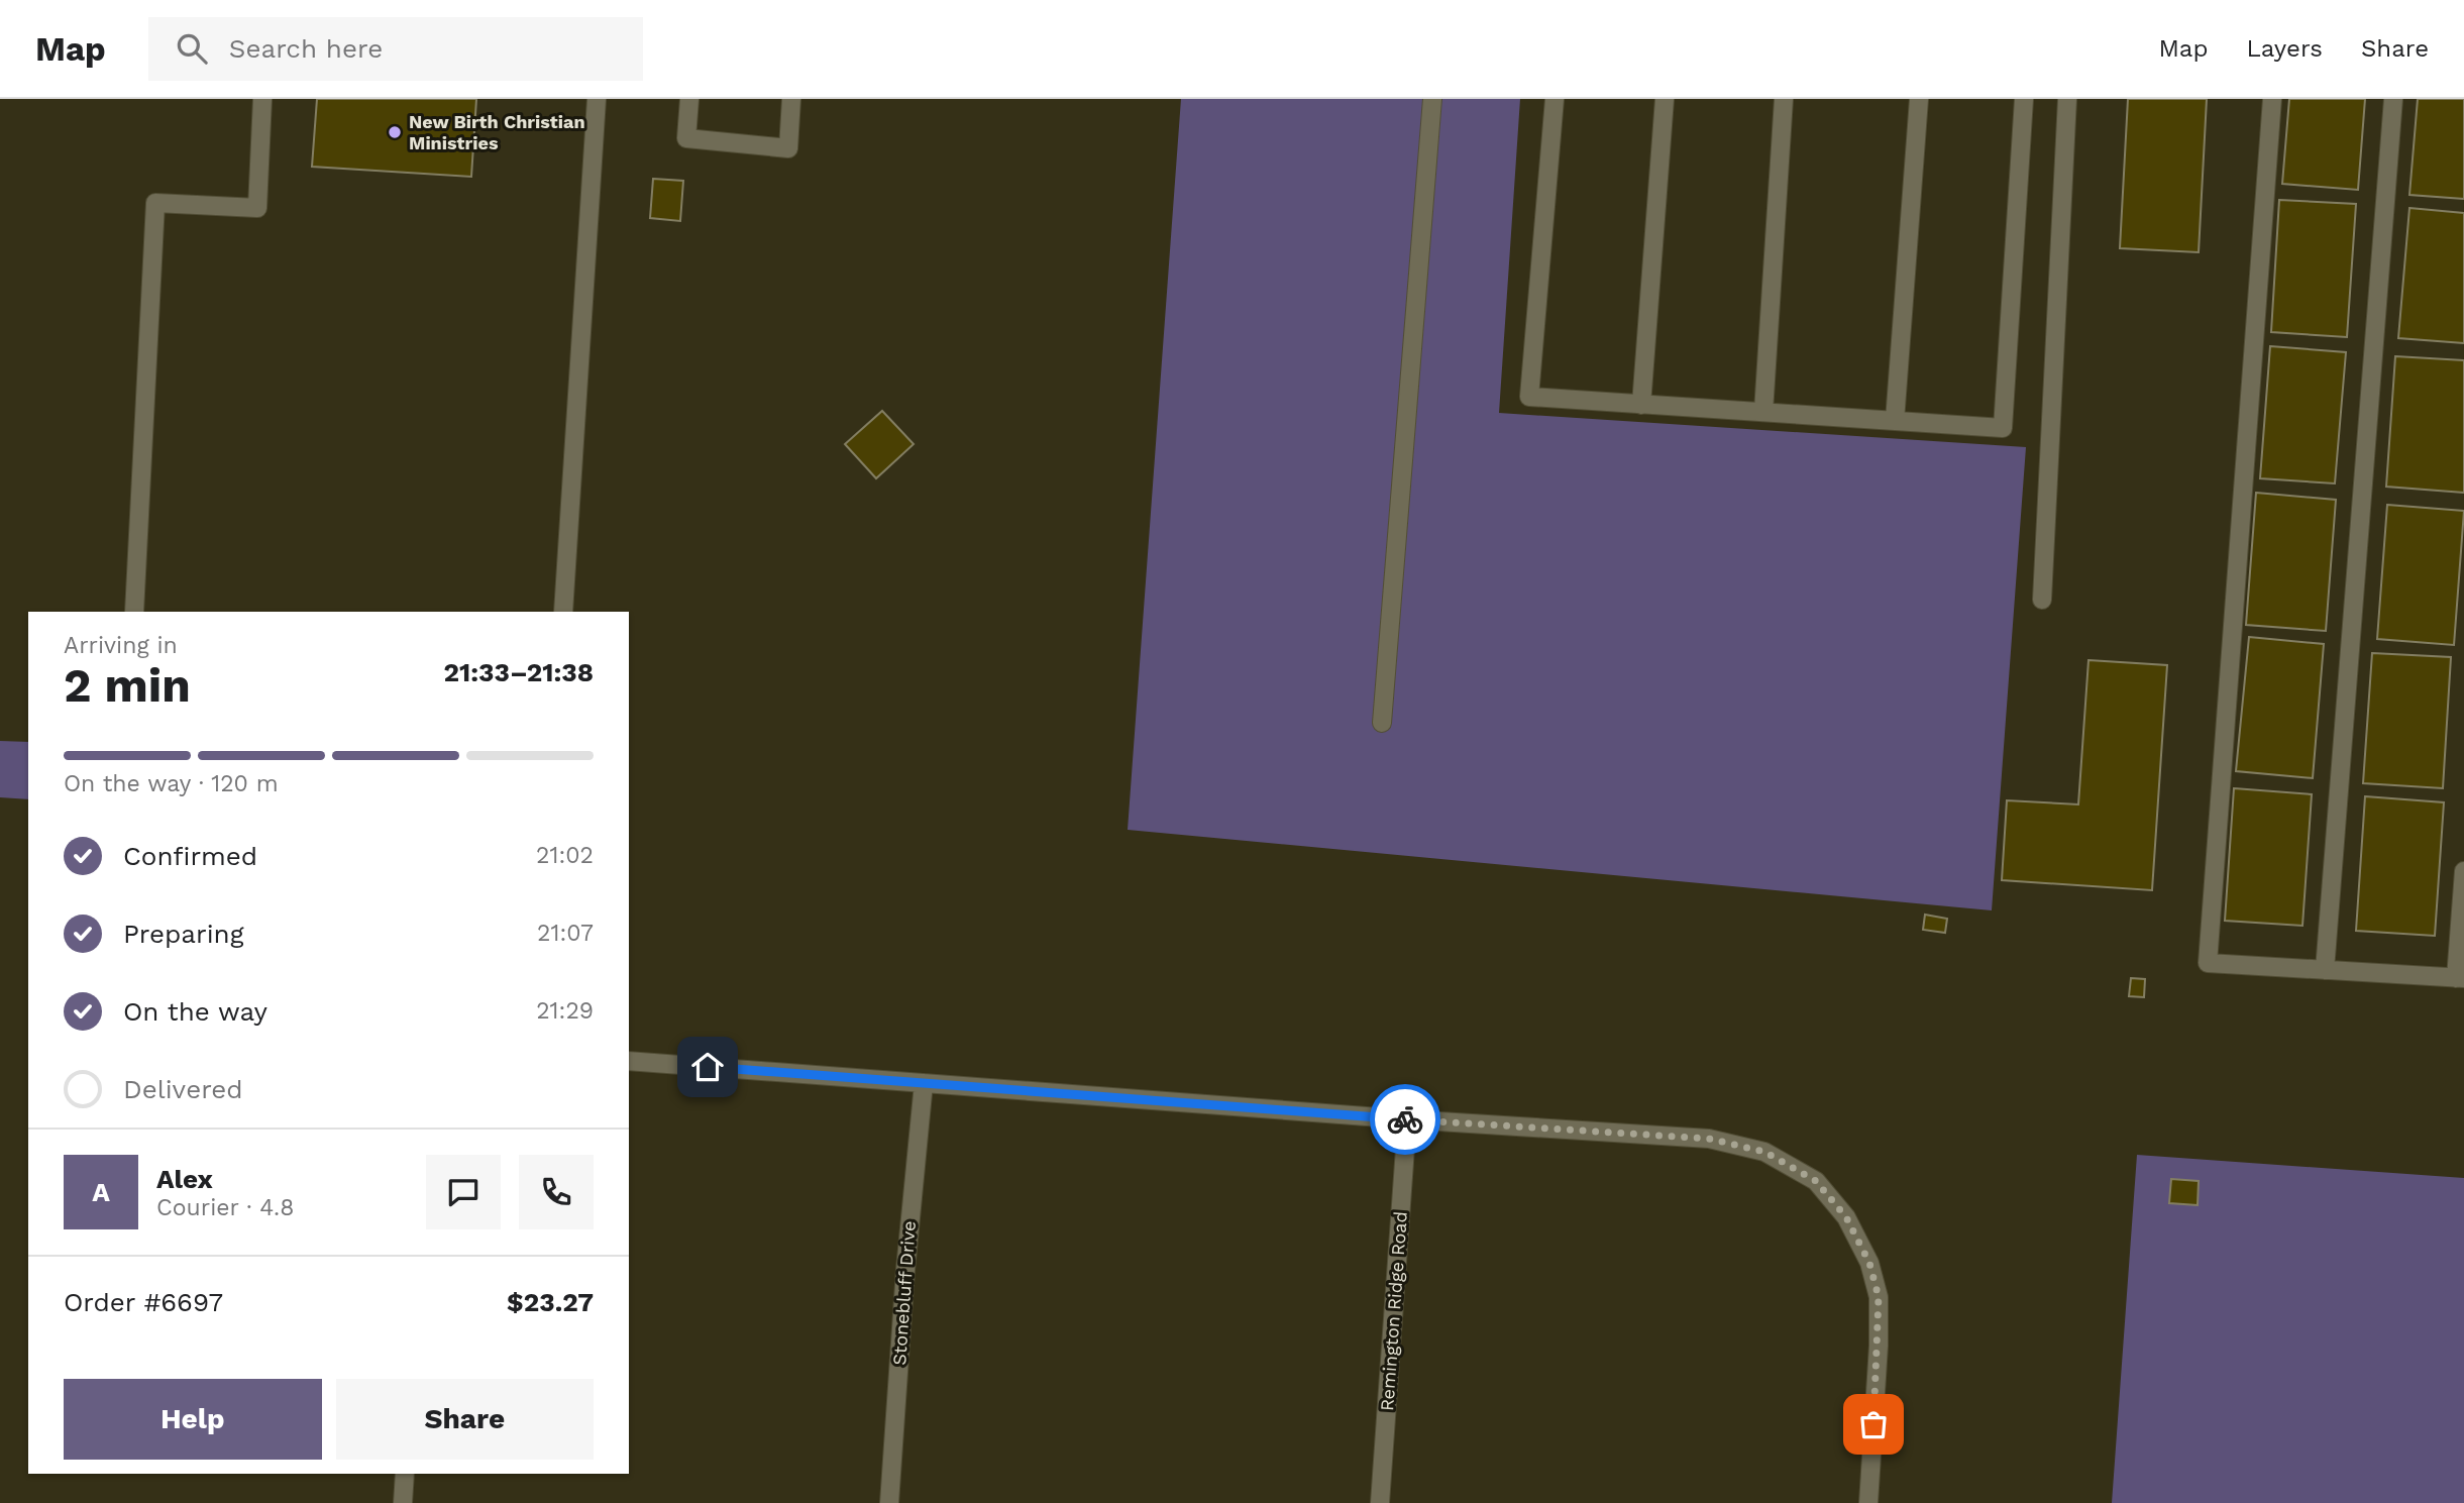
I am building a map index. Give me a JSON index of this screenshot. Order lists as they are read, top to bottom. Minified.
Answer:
{"streets":{"street":["Stonebluff Drive","Remington Ridge Road"]},"places":["New Birth Christian Ministries"],"page":{"header":"Map","search":"Search here","nav":["Map","Layers","Share"],"heading":["2 min","Arriving in","21:33–21:38"],"panel":["Alex","Courier · 4.8","Order #6697","$23.27"],"bar":"On the way · 120 m","list":[["Confirmed","21:02"],["Preparing","21:07"],["On the way","21:29"],"Delivered"],"round":"A","buttons":["Help","Share"]}}
